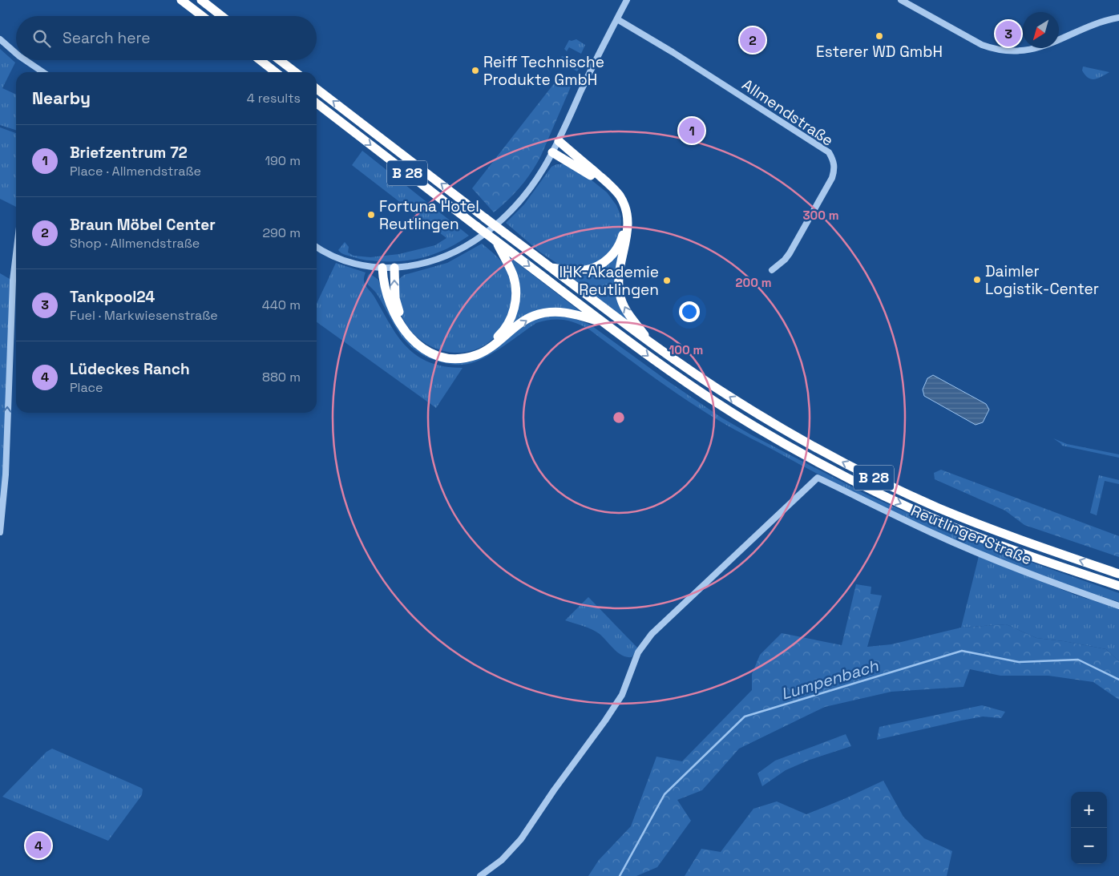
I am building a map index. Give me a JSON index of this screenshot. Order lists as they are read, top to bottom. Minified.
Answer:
{"streets":{"highway":["B 28"],"street":["Allmendstraße","Reutlinger Straße"]},"water":["Lumpenbach"],"places":["Esterer WD GmbH","Reiff Technische Produkte GmbH","Fortuna Hotel Reutlingen","Daimler Logistik-Center","IHK-Akademie Reutlingen"],"north":"bottom left","page":{"search":"Search here","pins":["3","2","1","4"],"heading":["Nearby","4 results"],"list":[{"mark":"1","name":"Briefzentrum 72","note":"Place · Allmendstraße","value":"190 m"},{"mark":"2","name":"Braun Möbel Center","note":"Shop · Allmendstraße","value":"290 m"},{"mark":"3","name":"Tankpool24","note":"Fuel · Markwiesenstraße","value":"440 m"},{"mark":"4","name":"Lüdeckes Ranch","note":"Place","value":"880 m"}],"map_buttons":["+","−"]},"rings":["300 m","200 m","100 m"]}
